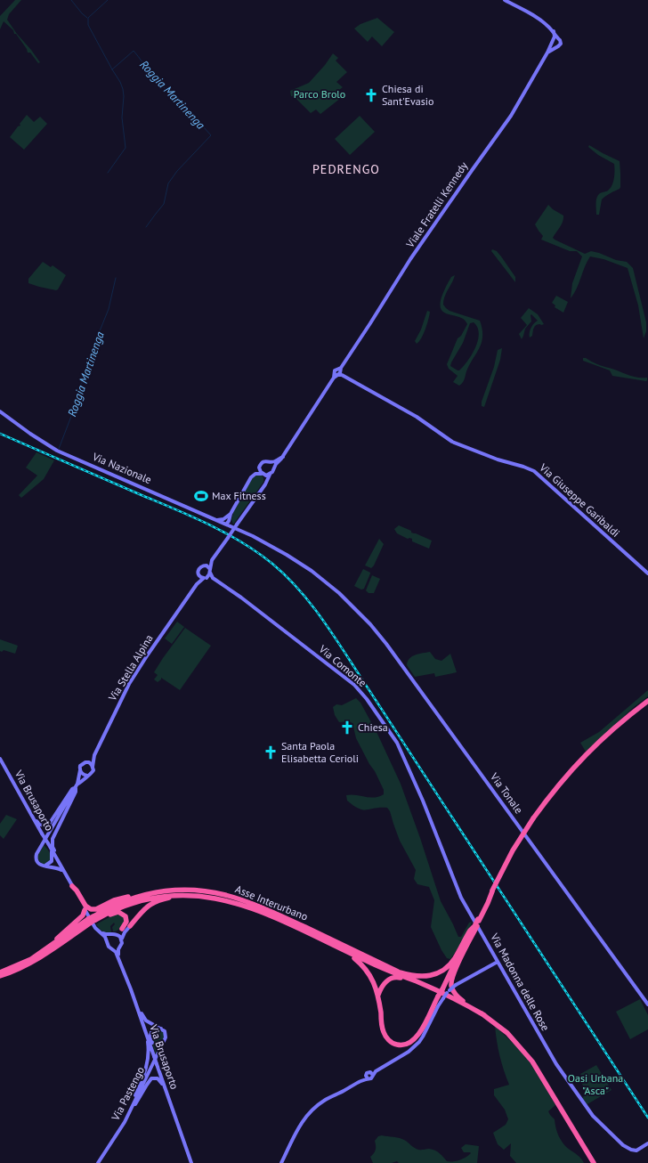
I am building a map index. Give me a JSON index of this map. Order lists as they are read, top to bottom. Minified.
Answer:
{"streets":{"highway":["Asse Interurbano"],"street":["Viale Fratelli Kennedy","Via Nazionale","Via Giuseppe Garibaldi","Via Comonte","Via Stella Alpina","Via Tonale","Via Brusaporto","Via Madonna delle Rose","Via Pastengo"]},"crossings":[["Viale Fratelli Kennedy","Via Giuseppe Garibaldi"],["Via Nazionale","Via Tonale"],["Via Comonte","Via Madonna delle Rose"],["Via Stella Alpina","Via Brusaporto"]],"districts":["PEDRENGO"],"water":["Roggia Martinenga"],"parks":["Parco Brolo","Oasi Urbana \"Asca\""],"places":{"church":["Chiesa di Sant'Evasio","Chiesa","Santa Paola Elisabetta Cerioli"],"sports":["Max Fitness"]}}
